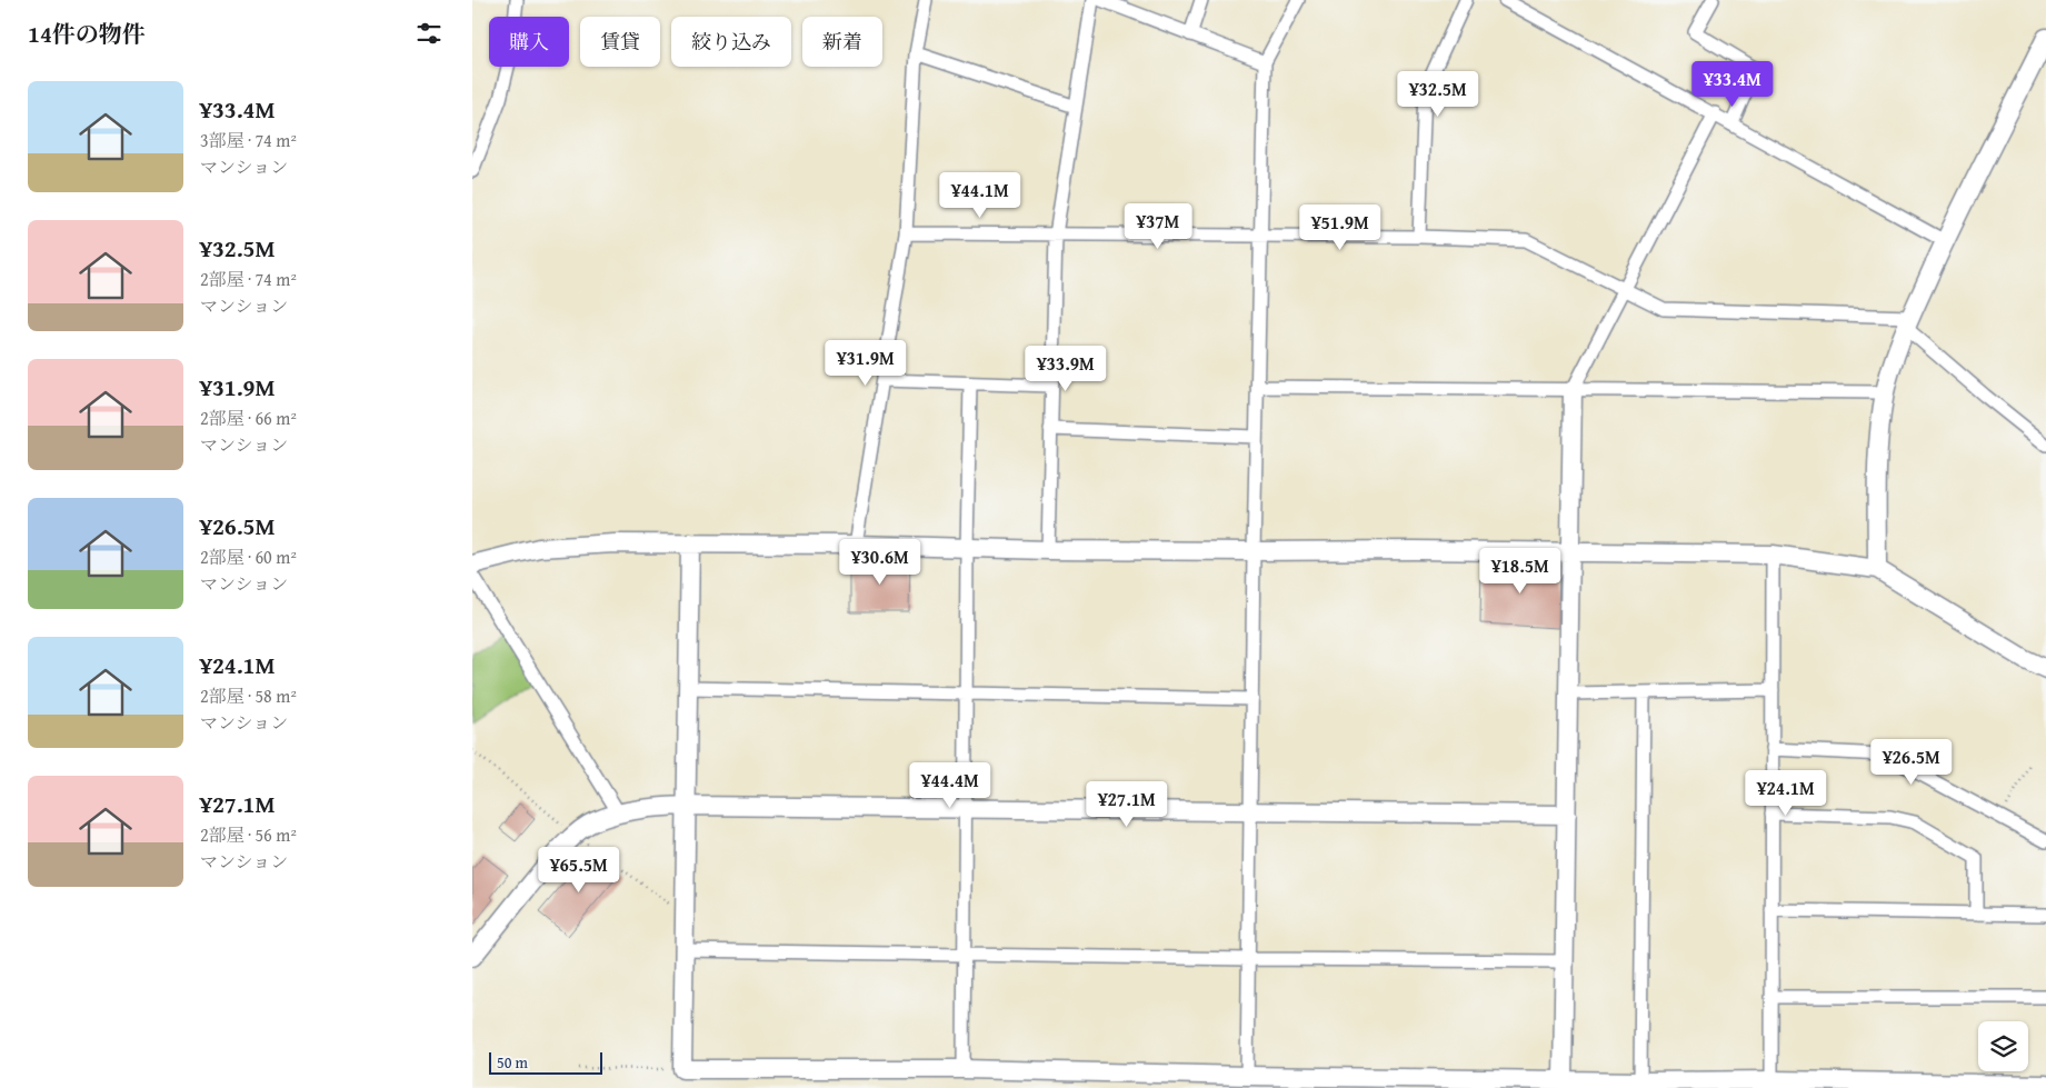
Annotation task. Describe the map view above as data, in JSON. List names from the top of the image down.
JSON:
{
  "scale_bar": "50 m",
  "page": {
    "heading": "14件の物件",
    "chip": [
      "購入",
      "賃貸",
      "絞り込み",
      "新着"
    ],
    "price": [
      "¥33.4M",
      "¥32.5M",
      "¥44.1M",
      "¥37M",
      "¥51.9M",
      "¥31.9M",
      "¥33.9M",
      "¥30.6M",
      "¥18.5M",
      "¥26.5M",
      "¥44.4M",
      "¥24.1M",
      "¥27.1M",
      "¥65.5M"
    ],
    "list": [
      {
        "name": "¥33.4M",
        "note": "3部屋 · 74 m² · マンション"
      },
      {
        "name": "¥32.5M",
        "note": "2部屋 · 74 m² · マンション"
      },
      {
        "name": "¥31.9M",
        "note": "2部屋 · 66 m² · マンション"
      },
      {
        "name": "¥26.5M",
        "note": "2部屋 · 60 m² · マンション"
      },
      {
        "name": "¥24.1M",
        "note": "2部屋 · 58 m² · マンション"
      },
      {
        "name": "¥27.1M",
        "note": "2部屋 · 56 m² · マンション"
      }
    ],
    "scale": "50 m"
  }
}
